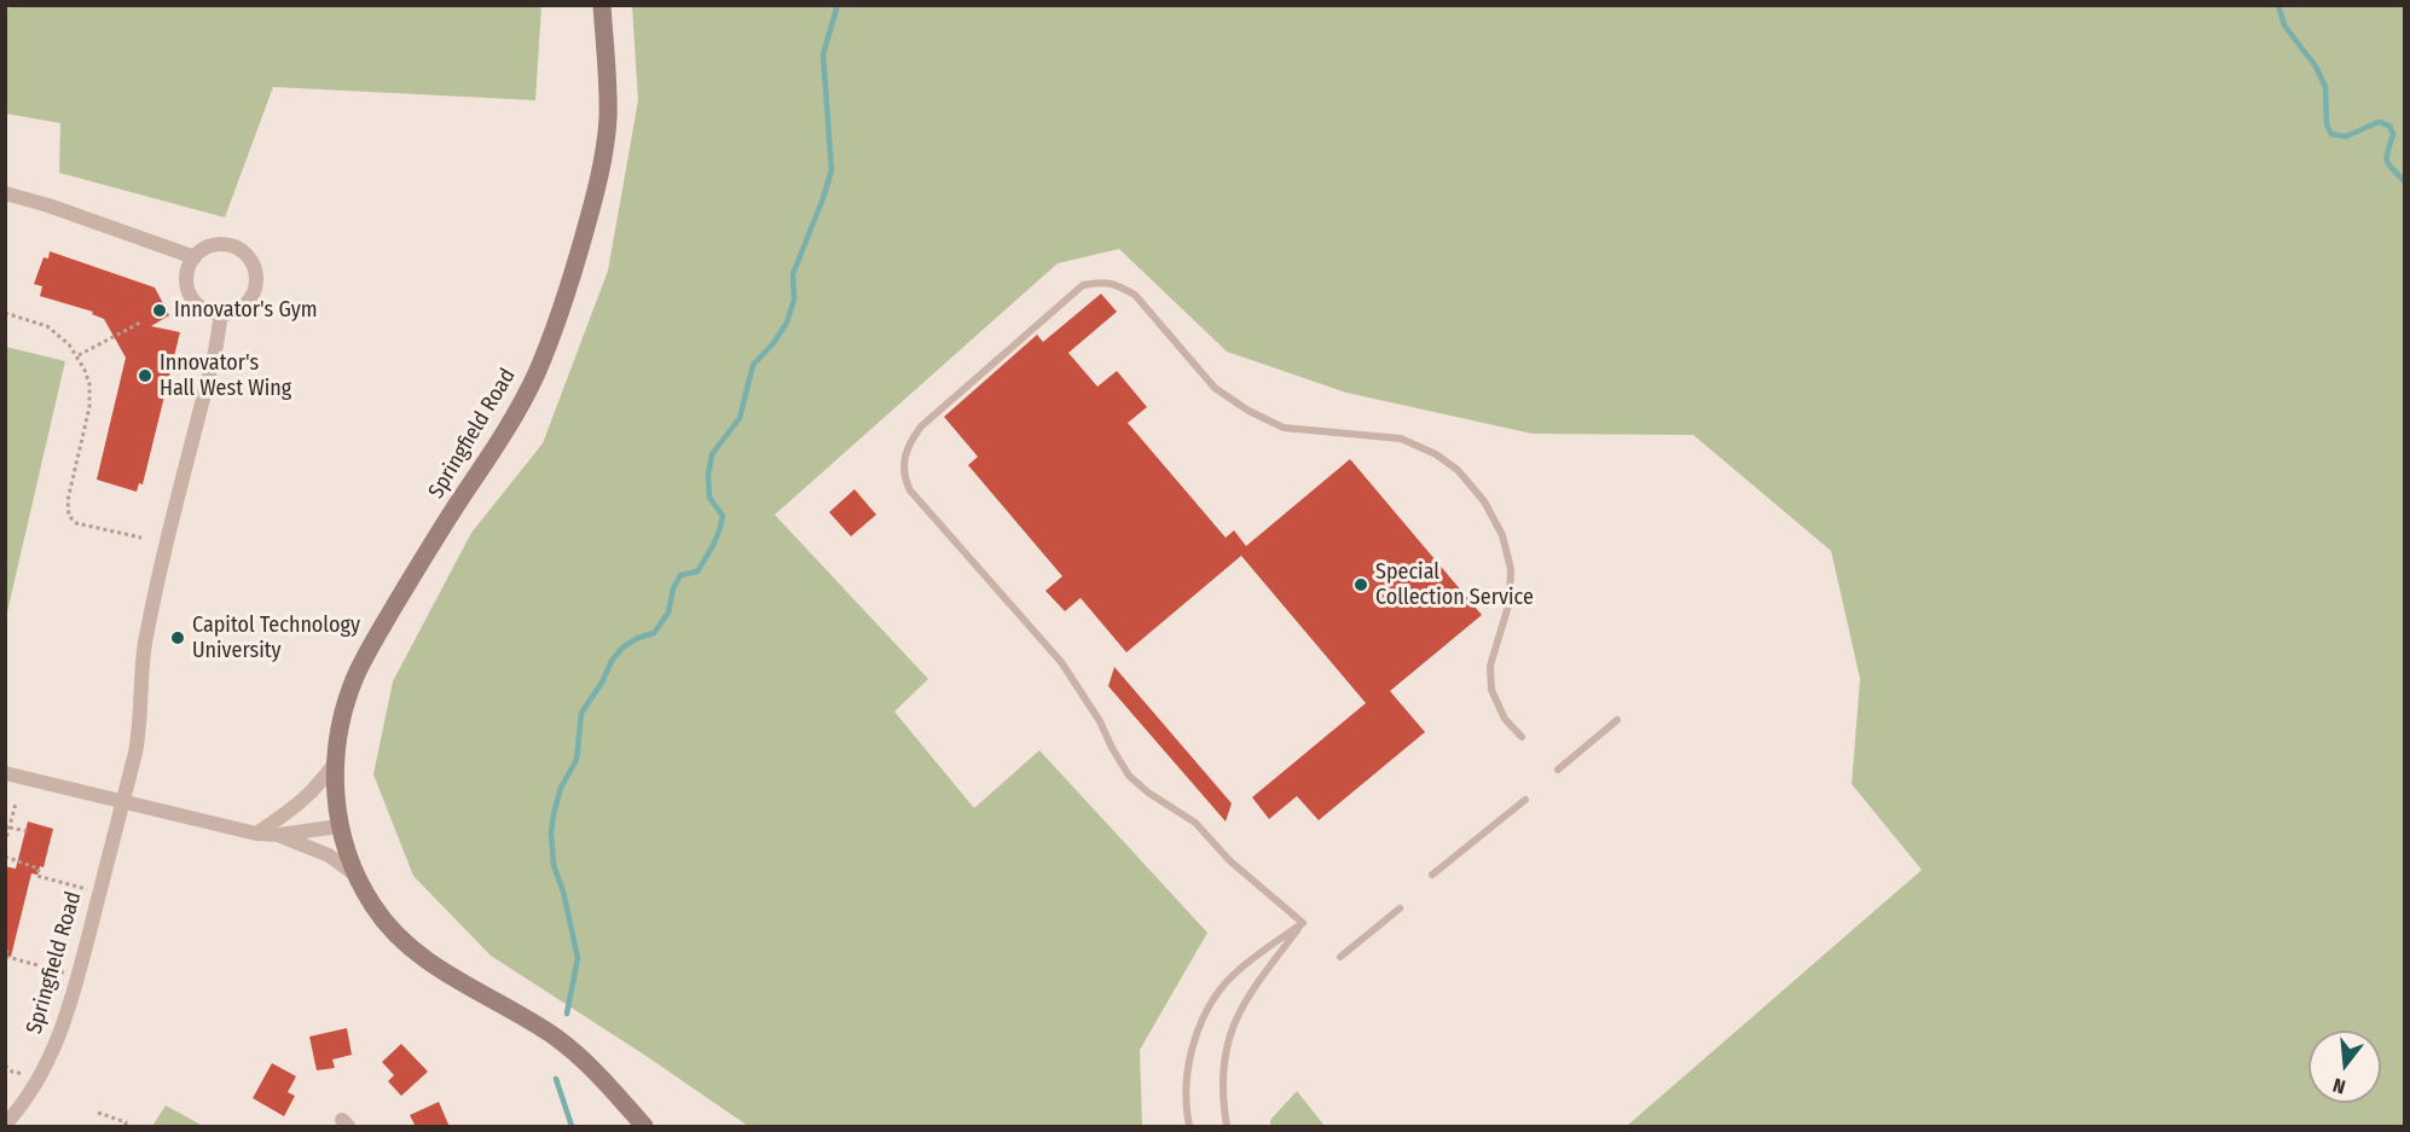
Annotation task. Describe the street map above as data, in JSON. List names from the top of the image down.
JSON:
{
  "streets": {
    "street": ["Springfield Road"]
  },
  "places": [
    "Innovator's Gym",
    "Innovator's Hall West Wing",
    "Special Collection Service",
    "Capitol Technology University"
  ],
  "north": "bottom"
}
